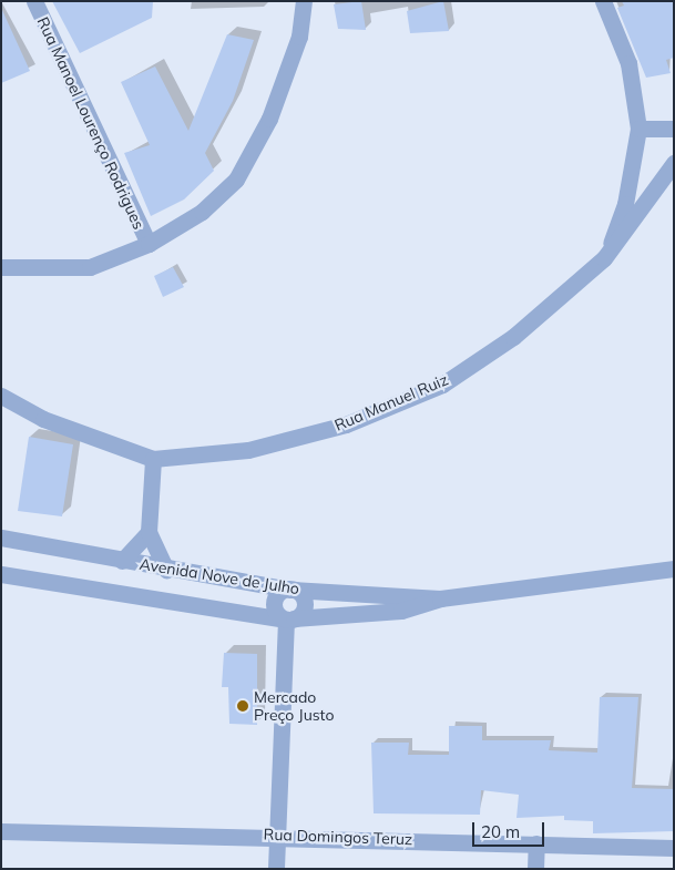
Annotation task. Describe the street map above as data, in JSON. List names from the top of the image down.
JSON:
{
  "streets": {
    "street": [
      "Rua Manoel Lourenço Rodrigues",
      "Rua Manuel Ruiz",
      "Avenida Nove de Julho",
      "Rua Domingos Teruz"
    ]
  },
  "places": ["Mercado Preço Justo"],
  "scale_bar": "20 m"
}
